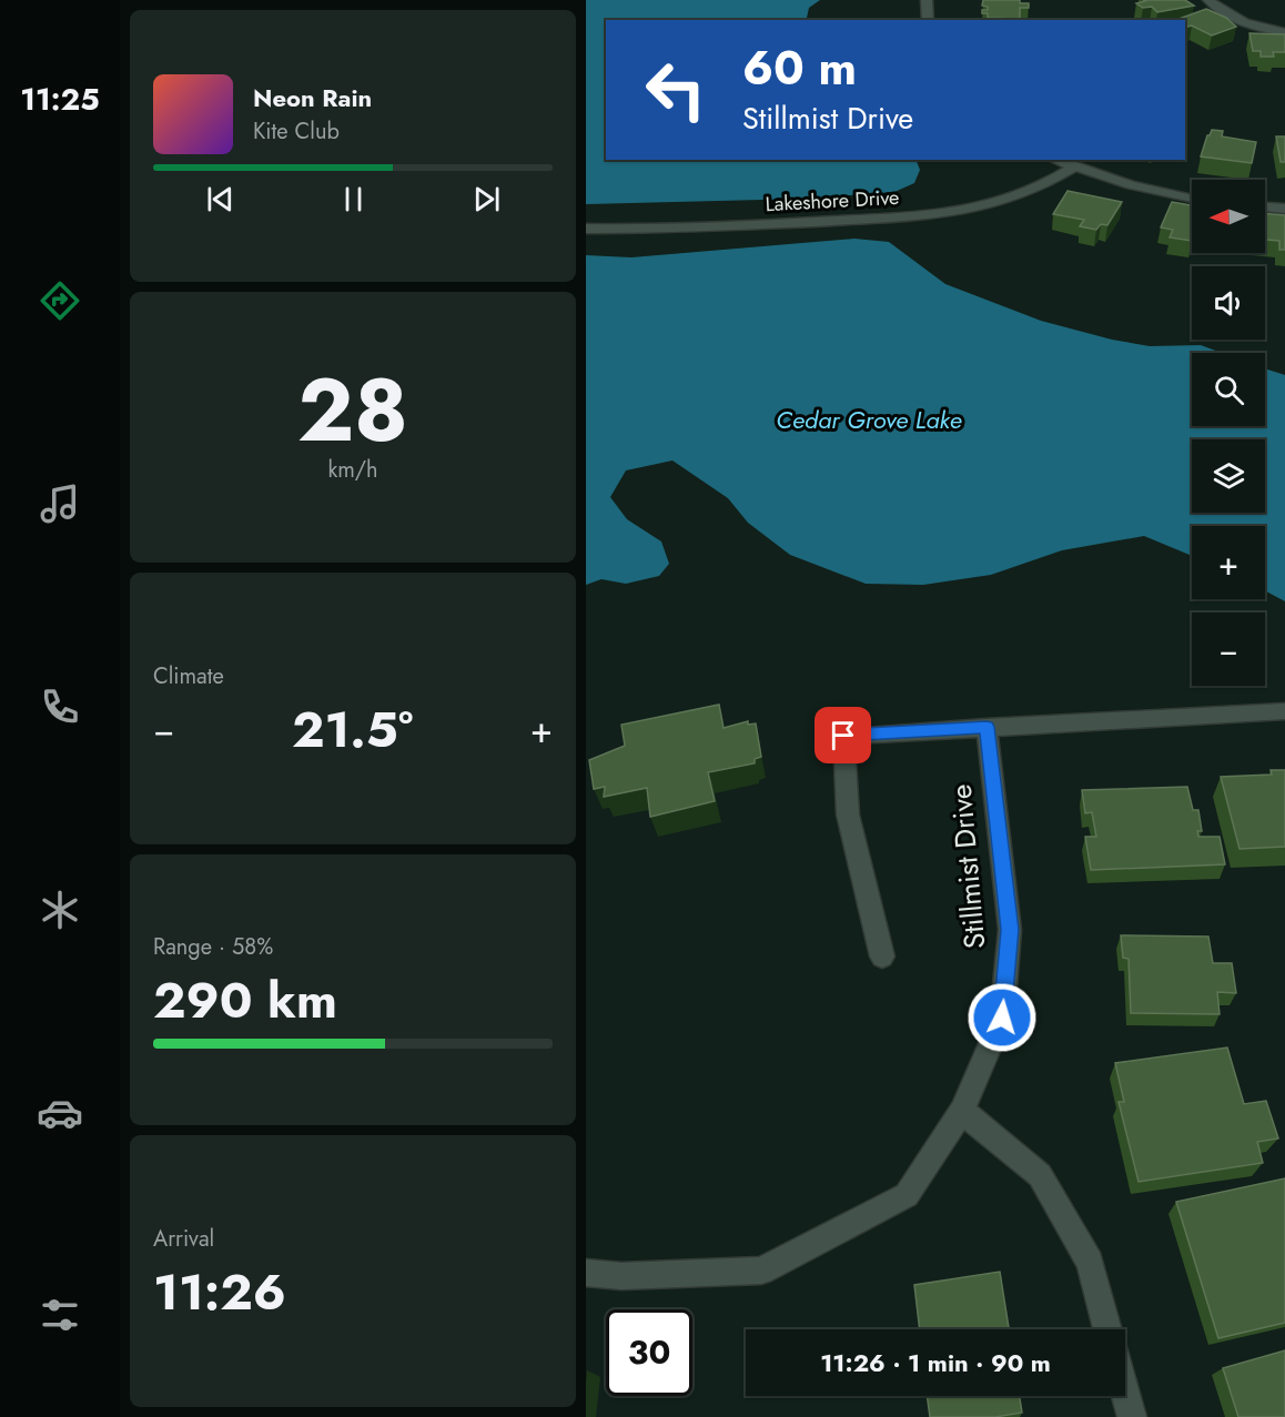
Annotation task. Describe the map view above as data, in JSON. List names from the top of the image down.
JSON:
{
  "streets": {
    "street": ["Lakeshore Drive", "Stillmist Drive"]
  },
  "water": ["Cedar Grove Lake"],
  "north": "left",
  "page": {
    "tabs": "11:25",
    "turn": ["60 m", "Stillmist Drive"],
    "song": ["Neon Rain", "Kite Club"],
    "map_buttons": ["+", "−"],
    "tile": [
      ["28", "km/h"],
      "Climate",
      ["Range · 58%", "290 km"],
      ["Arrival", "11:26"]
    ],
    "heat": ["−", "21.5°", "+"],
    "limit": "30",
    "trip": "11:26 · 1 min · 90 m"
  }
}
